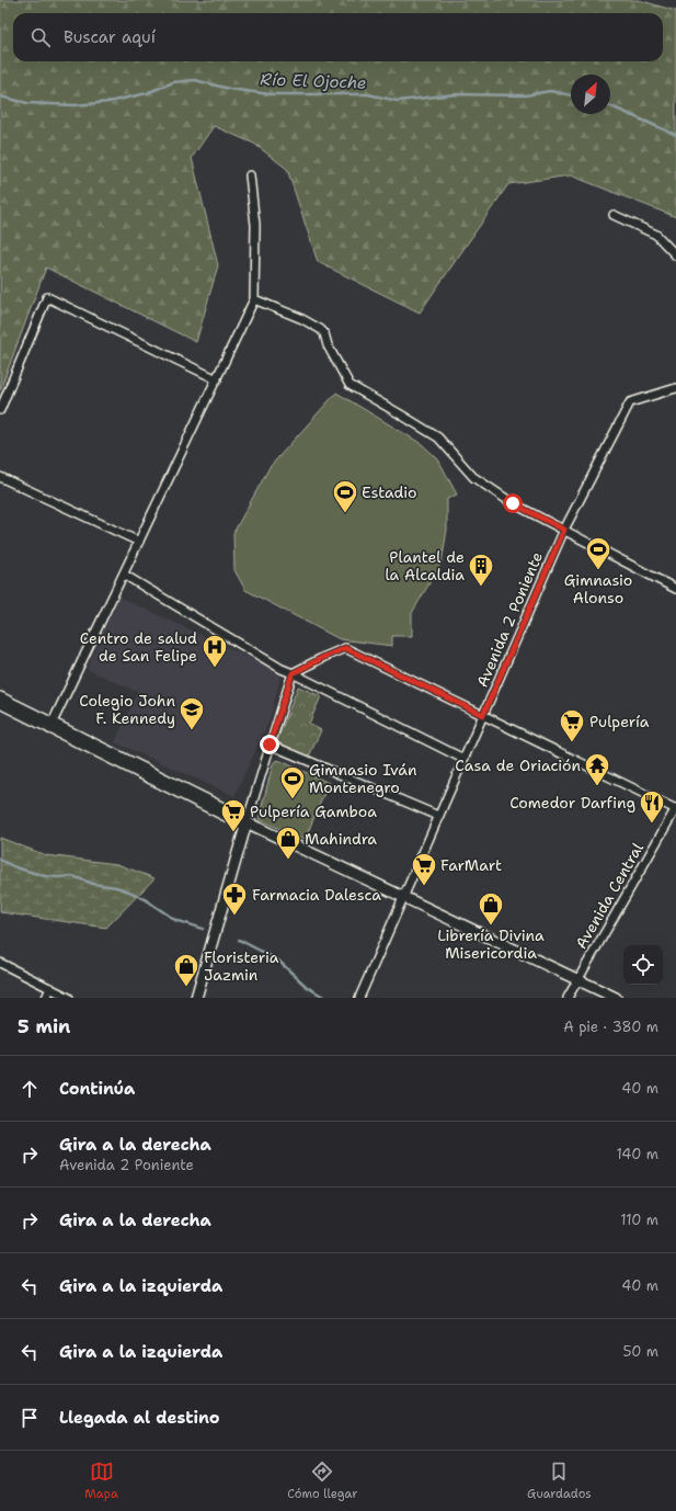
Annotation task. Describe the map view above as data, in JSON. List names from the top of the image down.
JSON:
{
  "streets": {
    "street": ["Avenida 2 Poniente", "Avenida Central"]
  },
  "water": ["Río El Ojoche"],
  "places": {
    "sports": ["Estadio", "Gimnasio Alonso", "Gimnasio Iván Montenegro"],
    "building": ["Plantel de la Alcaldia"],
    "hospital": ["Centro de salud de San Felipe"],
    "school or university": ["Colegio John F. Kennedy"],
    "supermarket": ["Pulpería", "Pulpería Gamboa", "FarMart"],
    "temple": ["Casa de Oriación"],
    "restaurant": ["Comedor Darfing"],
    "shop": ["Mahindra", "Librería Divina Misericordia", "Floristeria Jazmin"],
    "pharmacy": ["Farmacia Dalesca"]
  },
  "north": "top right",
  "page": {
    "search": "Buscar aquí",
    "heading": ["5 min", "A pie · 380 m"],
    "list": [
      ["Continúa", "40 m"],
      ["Gira a la derecha", "Avenida 2 Poniente", "140 m"],
      ["Gira a la derecha", "110 m"],
      ["Gira a la izquierda", "40 m"],
      ["Gira a la izquierda", "50 m"],
      "Llegada al destino"
    ],
    "nav": ["Mapa", "Cómo llegar", "Guardados"]
  }
}
